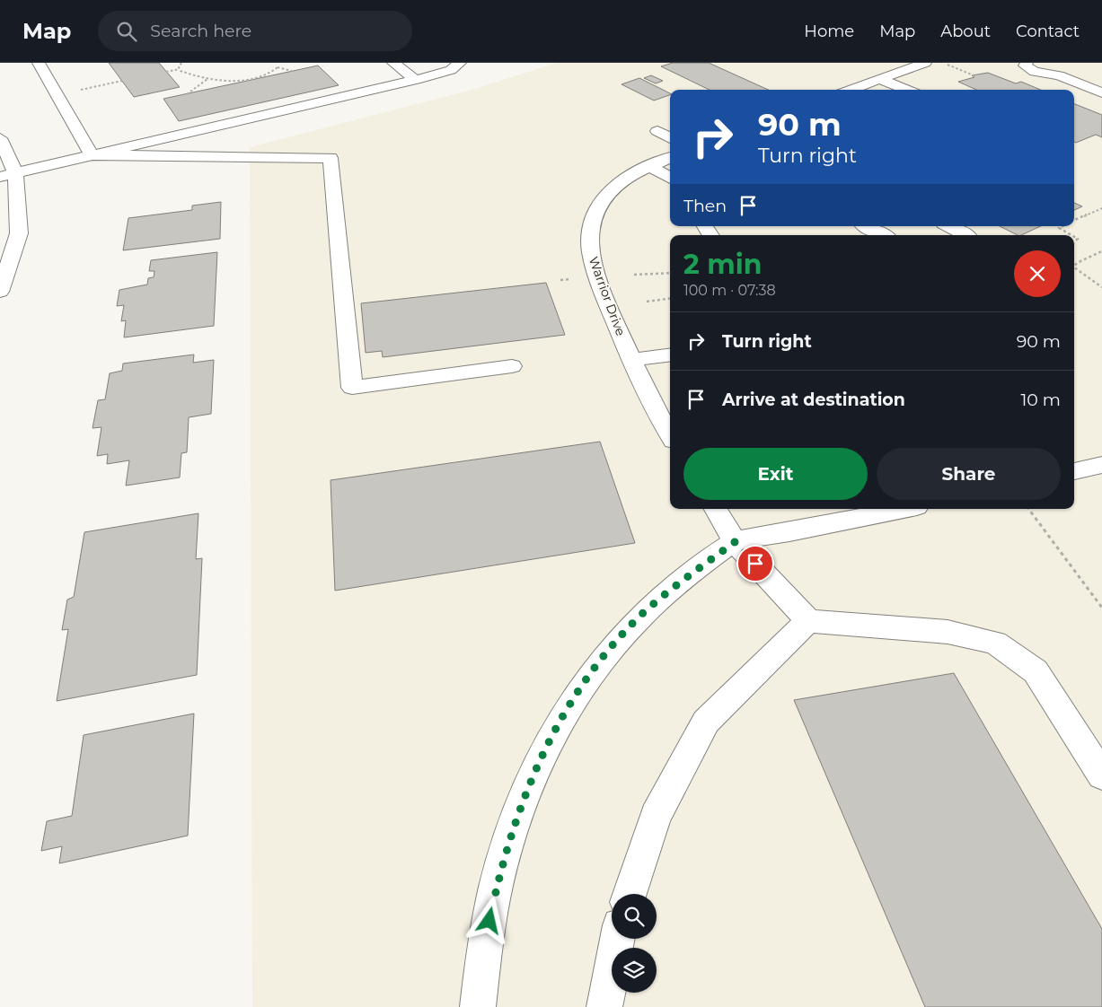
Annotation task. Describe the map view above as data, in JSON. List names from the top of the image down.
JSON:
{
  "streets": {
    "street": ["Warrior Drive"]
  },
  "page": {
    "header": "Map",
    "search": "Search here",
    "nav": [
      "Home",
      "Map",
      "About",
      "Contact"
    ],
    "turn": ["90 m", "Turn right"],
    "then": "Then",
    "heading": ["2 min", "100 m · 07:38"],
    "list": [
      {
        "name": "Turn right",
        "value": "90 m"
      },
      {
        "name": "Arrive at destination",
        "value": "10 m"
      }
    ],
    "buttons": ["Exit", "Share"]
  }
}
